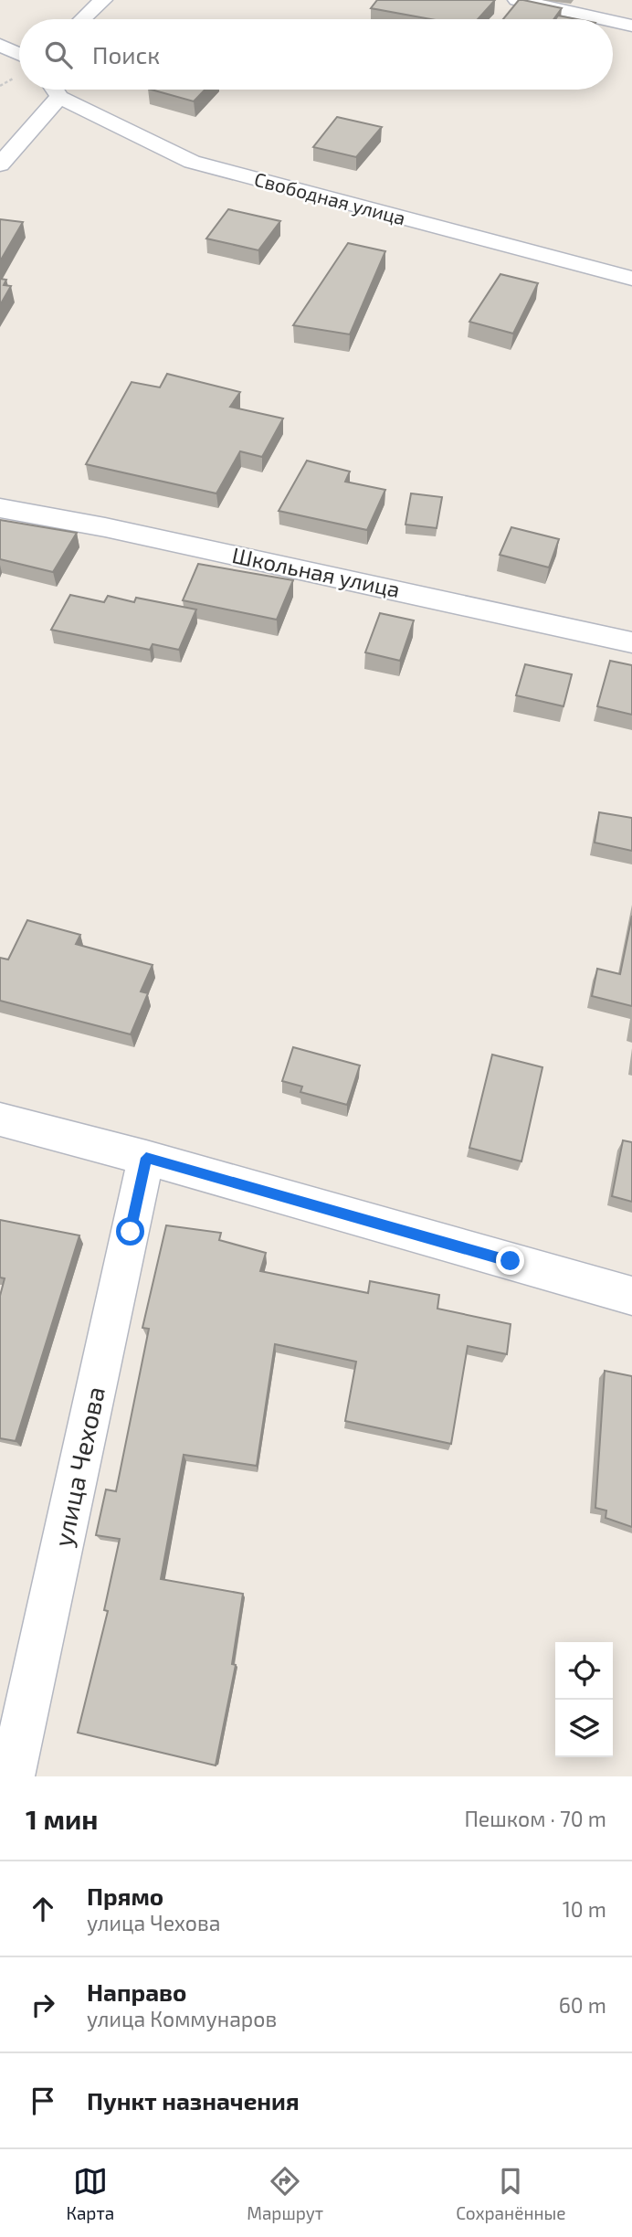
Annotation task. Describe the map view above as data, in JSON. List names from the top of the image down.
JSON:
{
  "streets": {
    "street": ["Свободная улица", "Школьная улица", "улица Чехова"]
  },
  "page": {
    "search": "Поиск",
    "heading": ["1 мин", "Пешком · 70 m"],
    "list": [
      ["Прямо", "улица Чехова", "10 m"],
      ["Направо", "улица Коммунаров", "60 m"],
      "Пункт назначения"
    ],
    "nav": ["Карта", "Маршрут", "Сохранённые"]
  }
}
